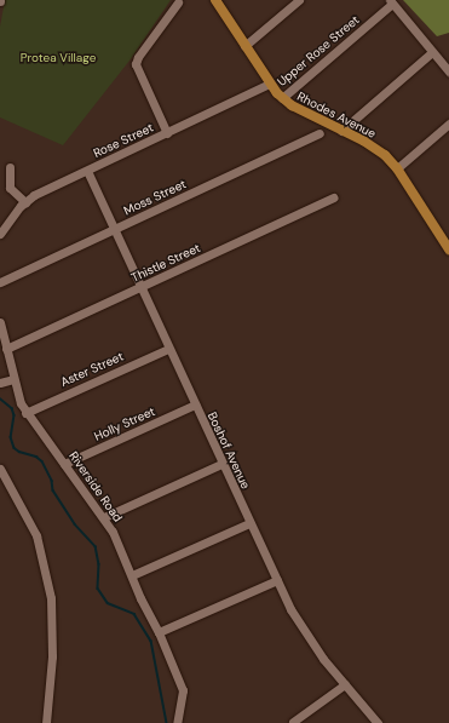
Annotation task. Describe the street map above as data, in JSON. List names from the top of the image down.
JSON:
{
  "streets": {
    "main road": ["Rhodes Avenue"],
    "street": [
      "Upper Rose Street",
      "Rose Street",
      "Moss Street",
      "Thistle Street",
      "Aster Street",
      "Holly Street",
      "Boshof Avenue",
      "Riverside Road"
    ]
  },
  "crossings": [
    ["Upper Rose Street", "Rhodes Avenue"],
    ["Rhodes Avenue", "Rose Street"],
    ["Rose Street", "Boshof Avenue"],
    ["Moss Street", "Boshof Avenue"],
    ["Thistle Street", "Boshof Avenue"],
    ["Thistle Street", "Riverside Road"],
    ["Aster Street", "Boshof Avenue"],
    ["Aster Street", "Riverside Road"],
    ["Holly Street", "Boshof Avenue"],
    ["Holly Street", "Riverside Road"]
  ],
  "parks": ["Protea Village"]
}
